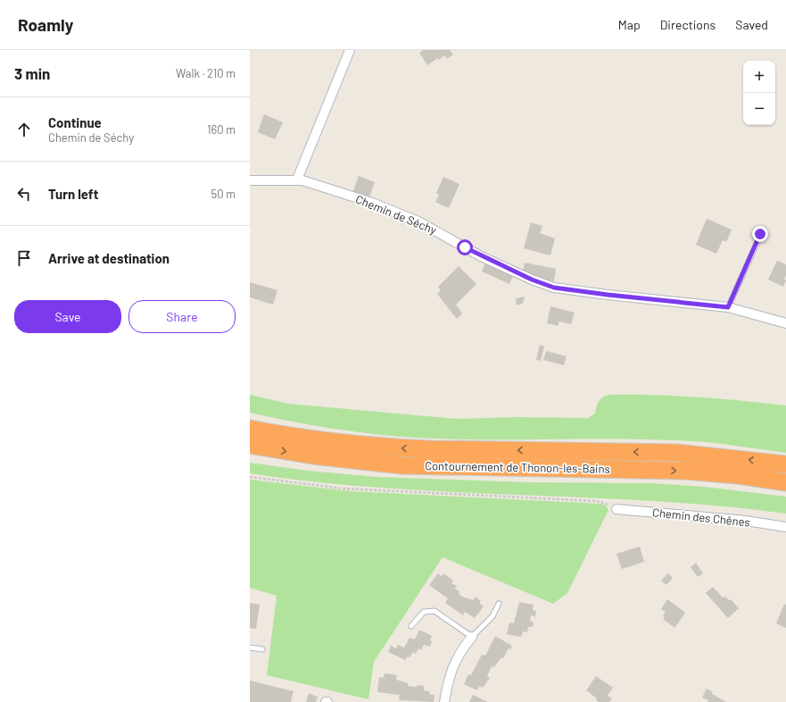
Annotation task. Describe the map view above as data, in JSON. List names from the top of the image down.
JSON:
{
  "streets": {
    "highway": ["Contournement de Thonon-les-Bains"],
    "street": ["Chemin de Séchy", "Chemin des Chênes"]
  },
  "page": {
    "header": "Roamly",
    "nav": ["Map", "Directions", "Saved"],
    "heading": ["3 min", "Walk · 210 m"],
    "map_buttons": ["+", "−"],
    "list": [
      ["Continue", "Chemin de Séchy", "160 m"],
      ["Turn left", "50 m"],
      "Arrive at destination"
    ],
    "buttons": ["Save", "Share"]
  }
}
